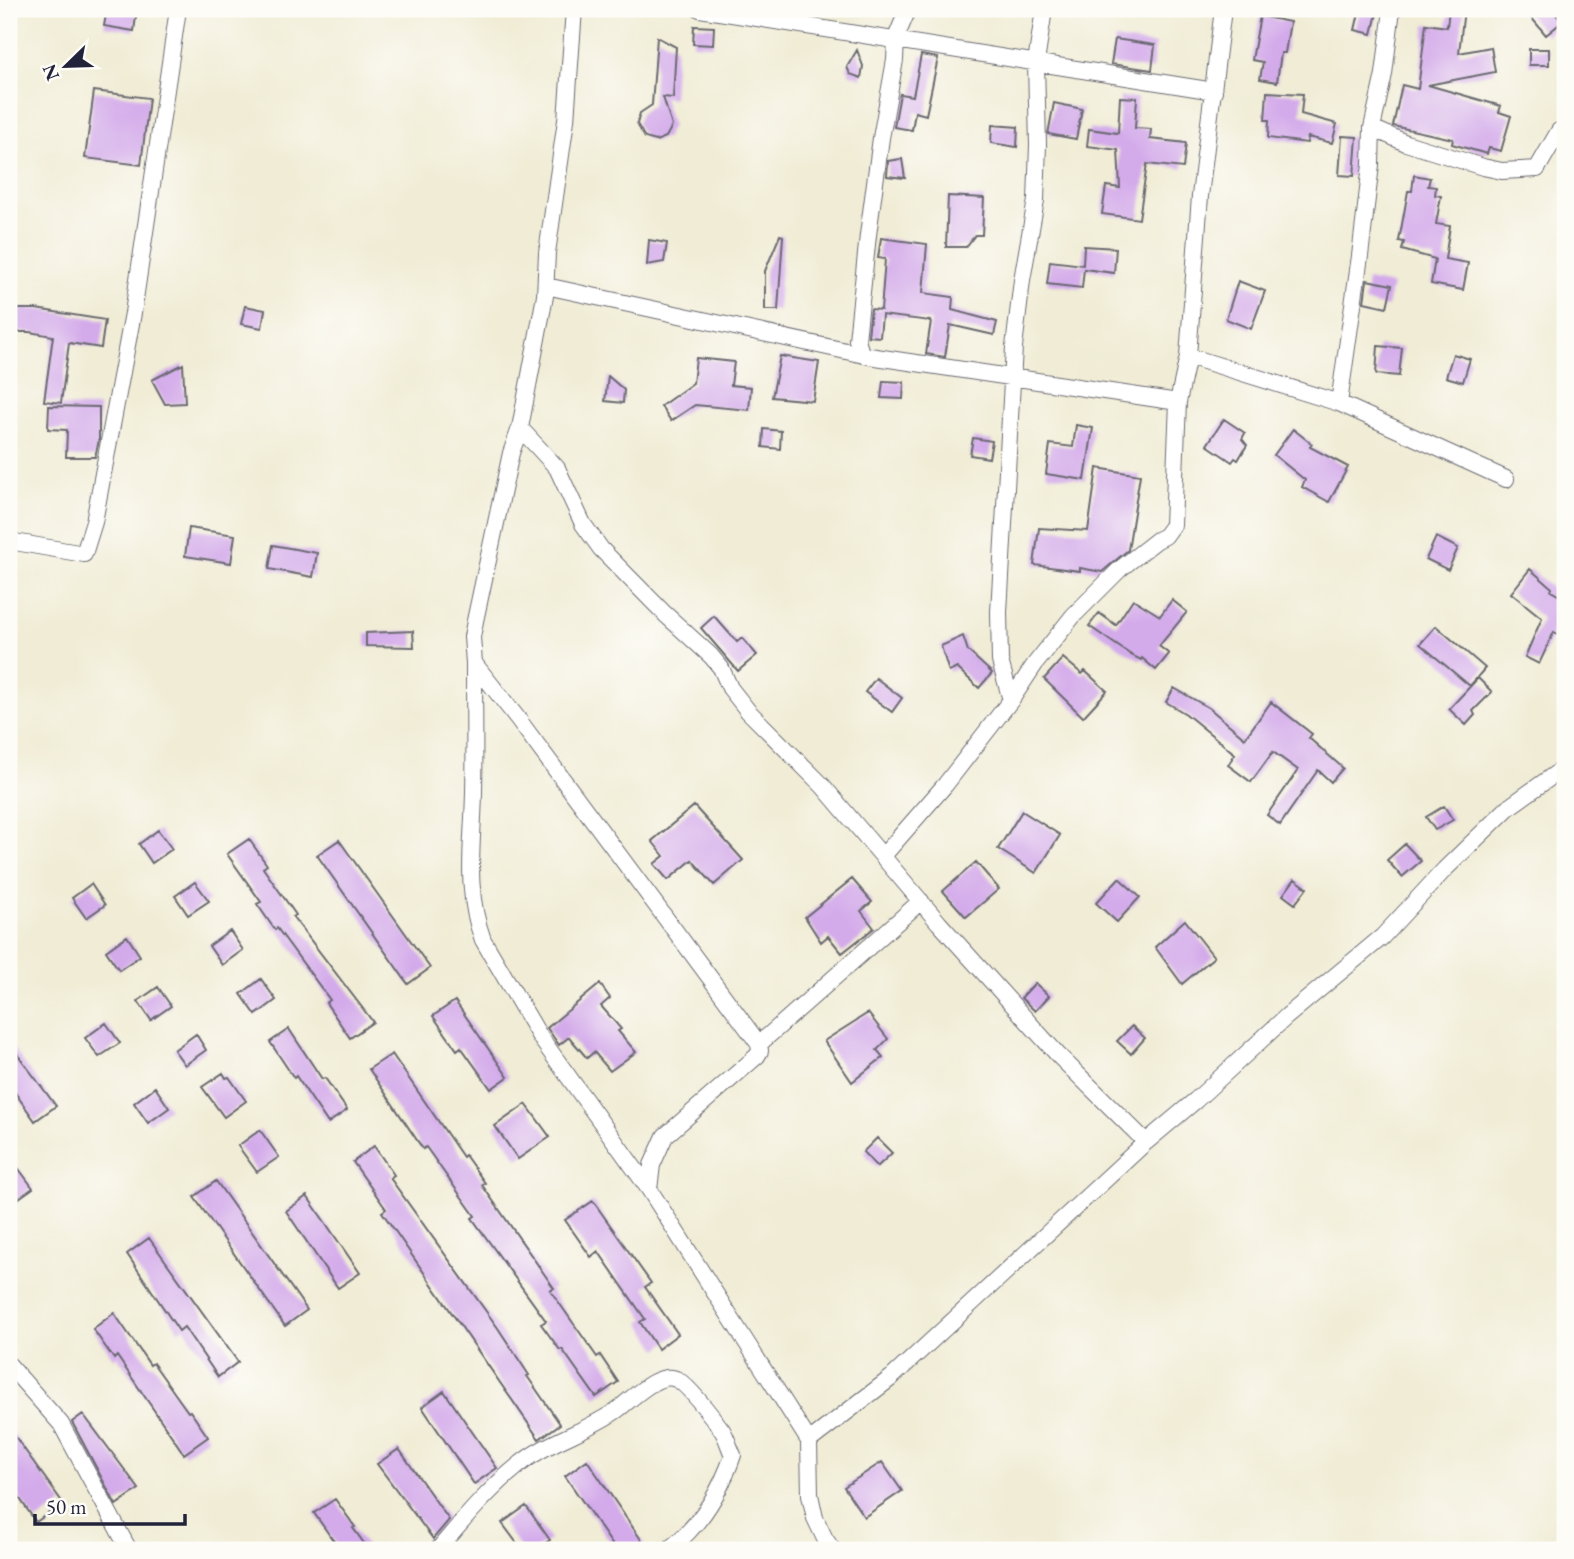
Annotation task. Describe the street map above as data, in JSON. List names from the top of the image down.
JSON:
{
  "scale_bar": "50 m",
  "north": "bottom left"
}
